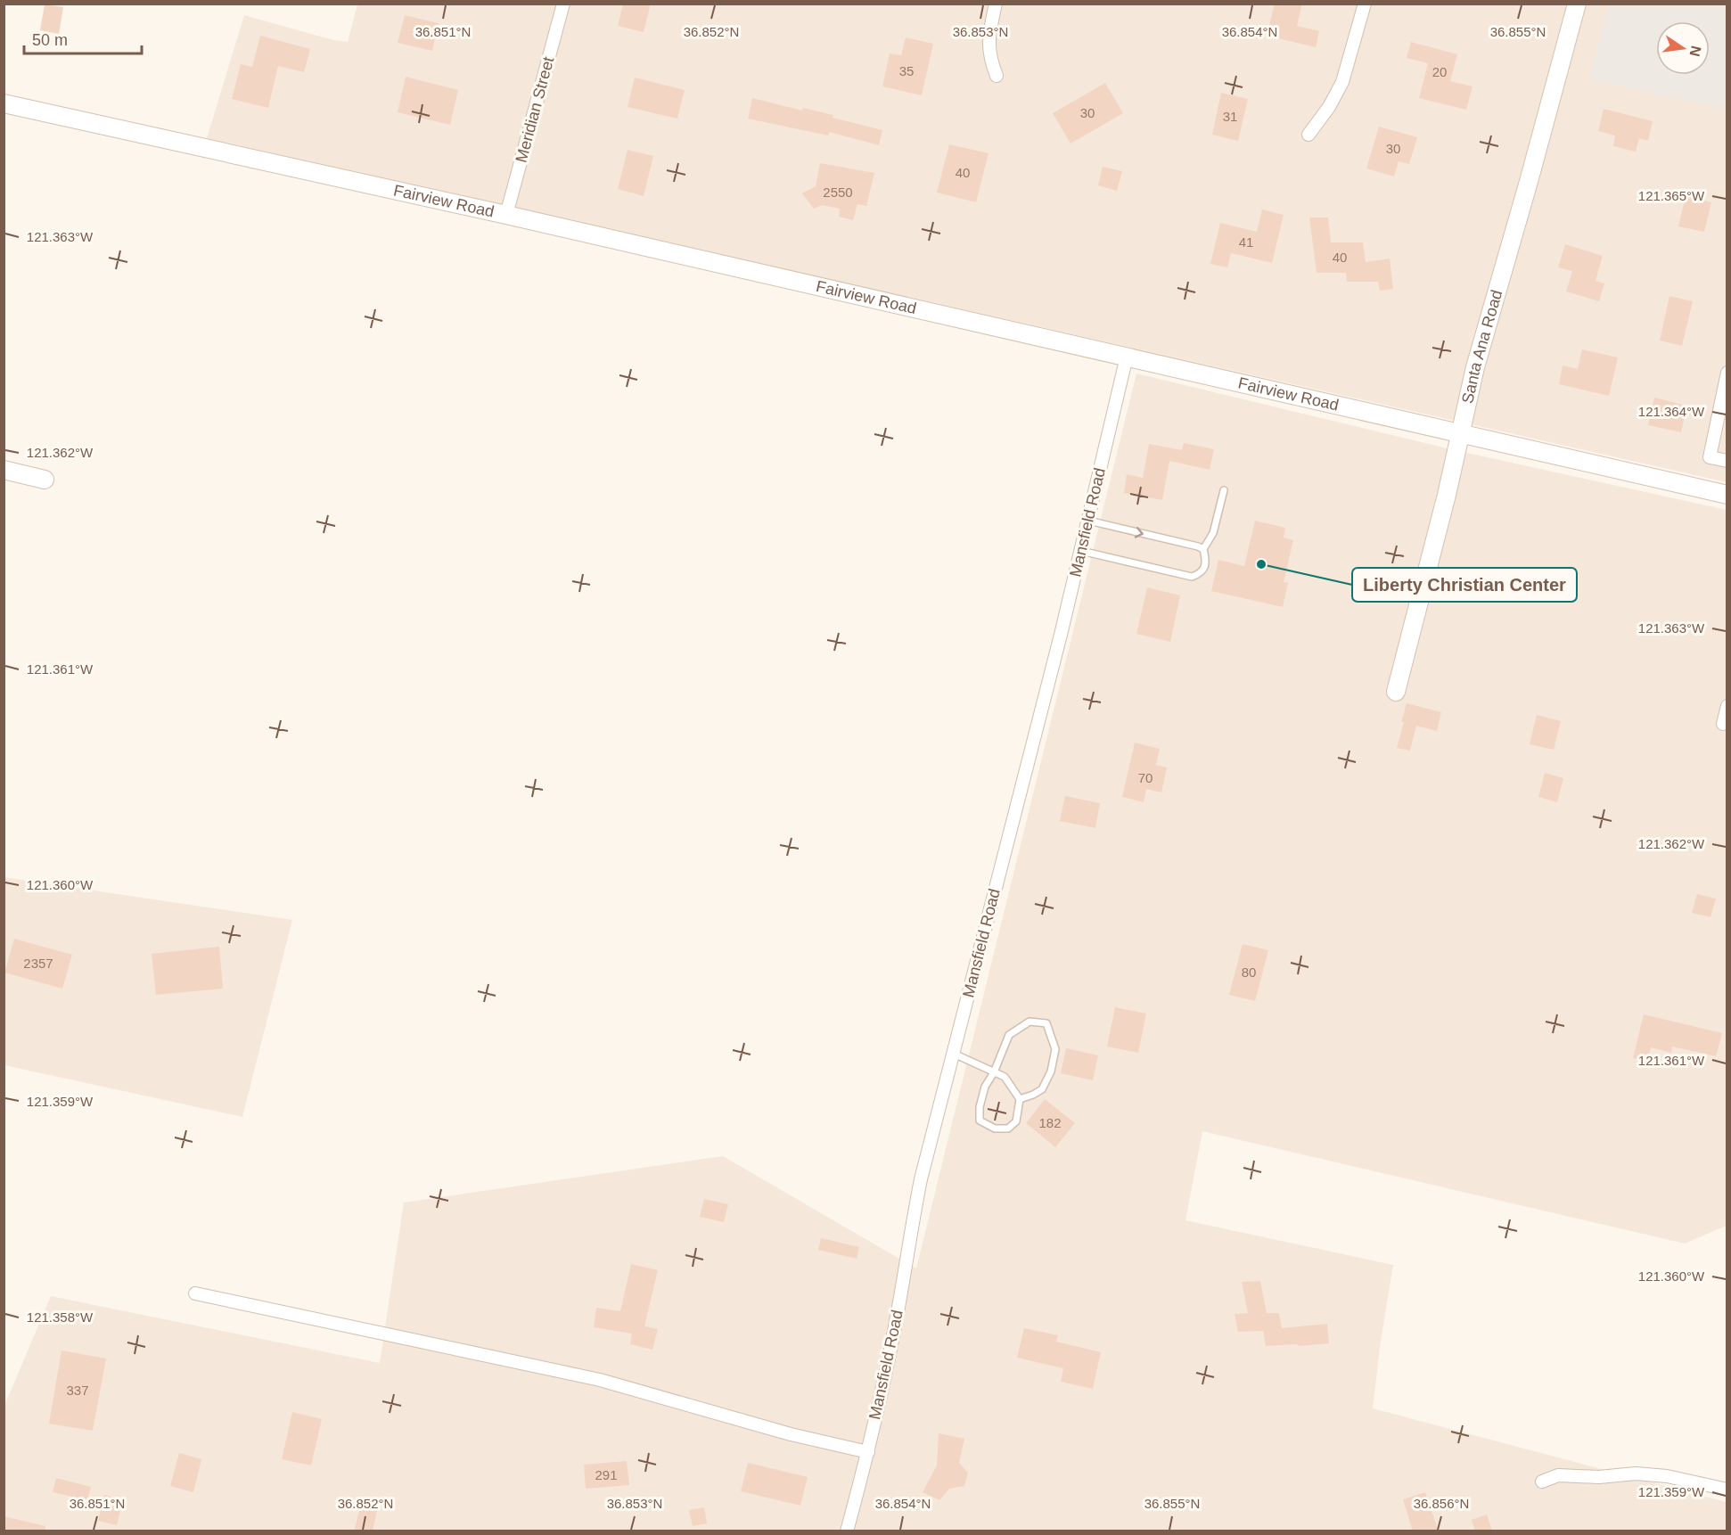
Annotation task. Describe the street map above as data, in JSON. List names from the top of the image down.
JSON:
{
  "streets": {
    "main road": ["Fairview Road", "Santa Ana Road"],
    "street": ["Meridian Street", "Mansfield Road"]
  },
  "crossings": [
    ["Meridian Street", "Fairview Road"],
    ["Fairview Road", "Santa Ana Road"],
    ["Fairview Road", "Mansfield Road"]
  ],
  "places": ["Liberty Christian Center"],
  "house_numbers": [
    "35",
    "20",
    "30",
    "31",
    "30",
    "40",
    "2550",
    "41",
    "40",
    "70",
    "2357",
    "80",
    "182",
    "337",
    "291"
  ],
  "scale_bar": "50 m",
  "north": "right",
  "coordinates": [
    "36.851°N",
    "36.852°N",
    "36.853°N",
    "36.854°N",
    "36.855°N",
    "121.365°W",
    "121.363°W",
    "121.364°W",
    "121.362°W",
    "121.361°W",
    "121.360°W",
    "121.359°W",
    "121.358°W",
    "36.856°N"
  ]
}
